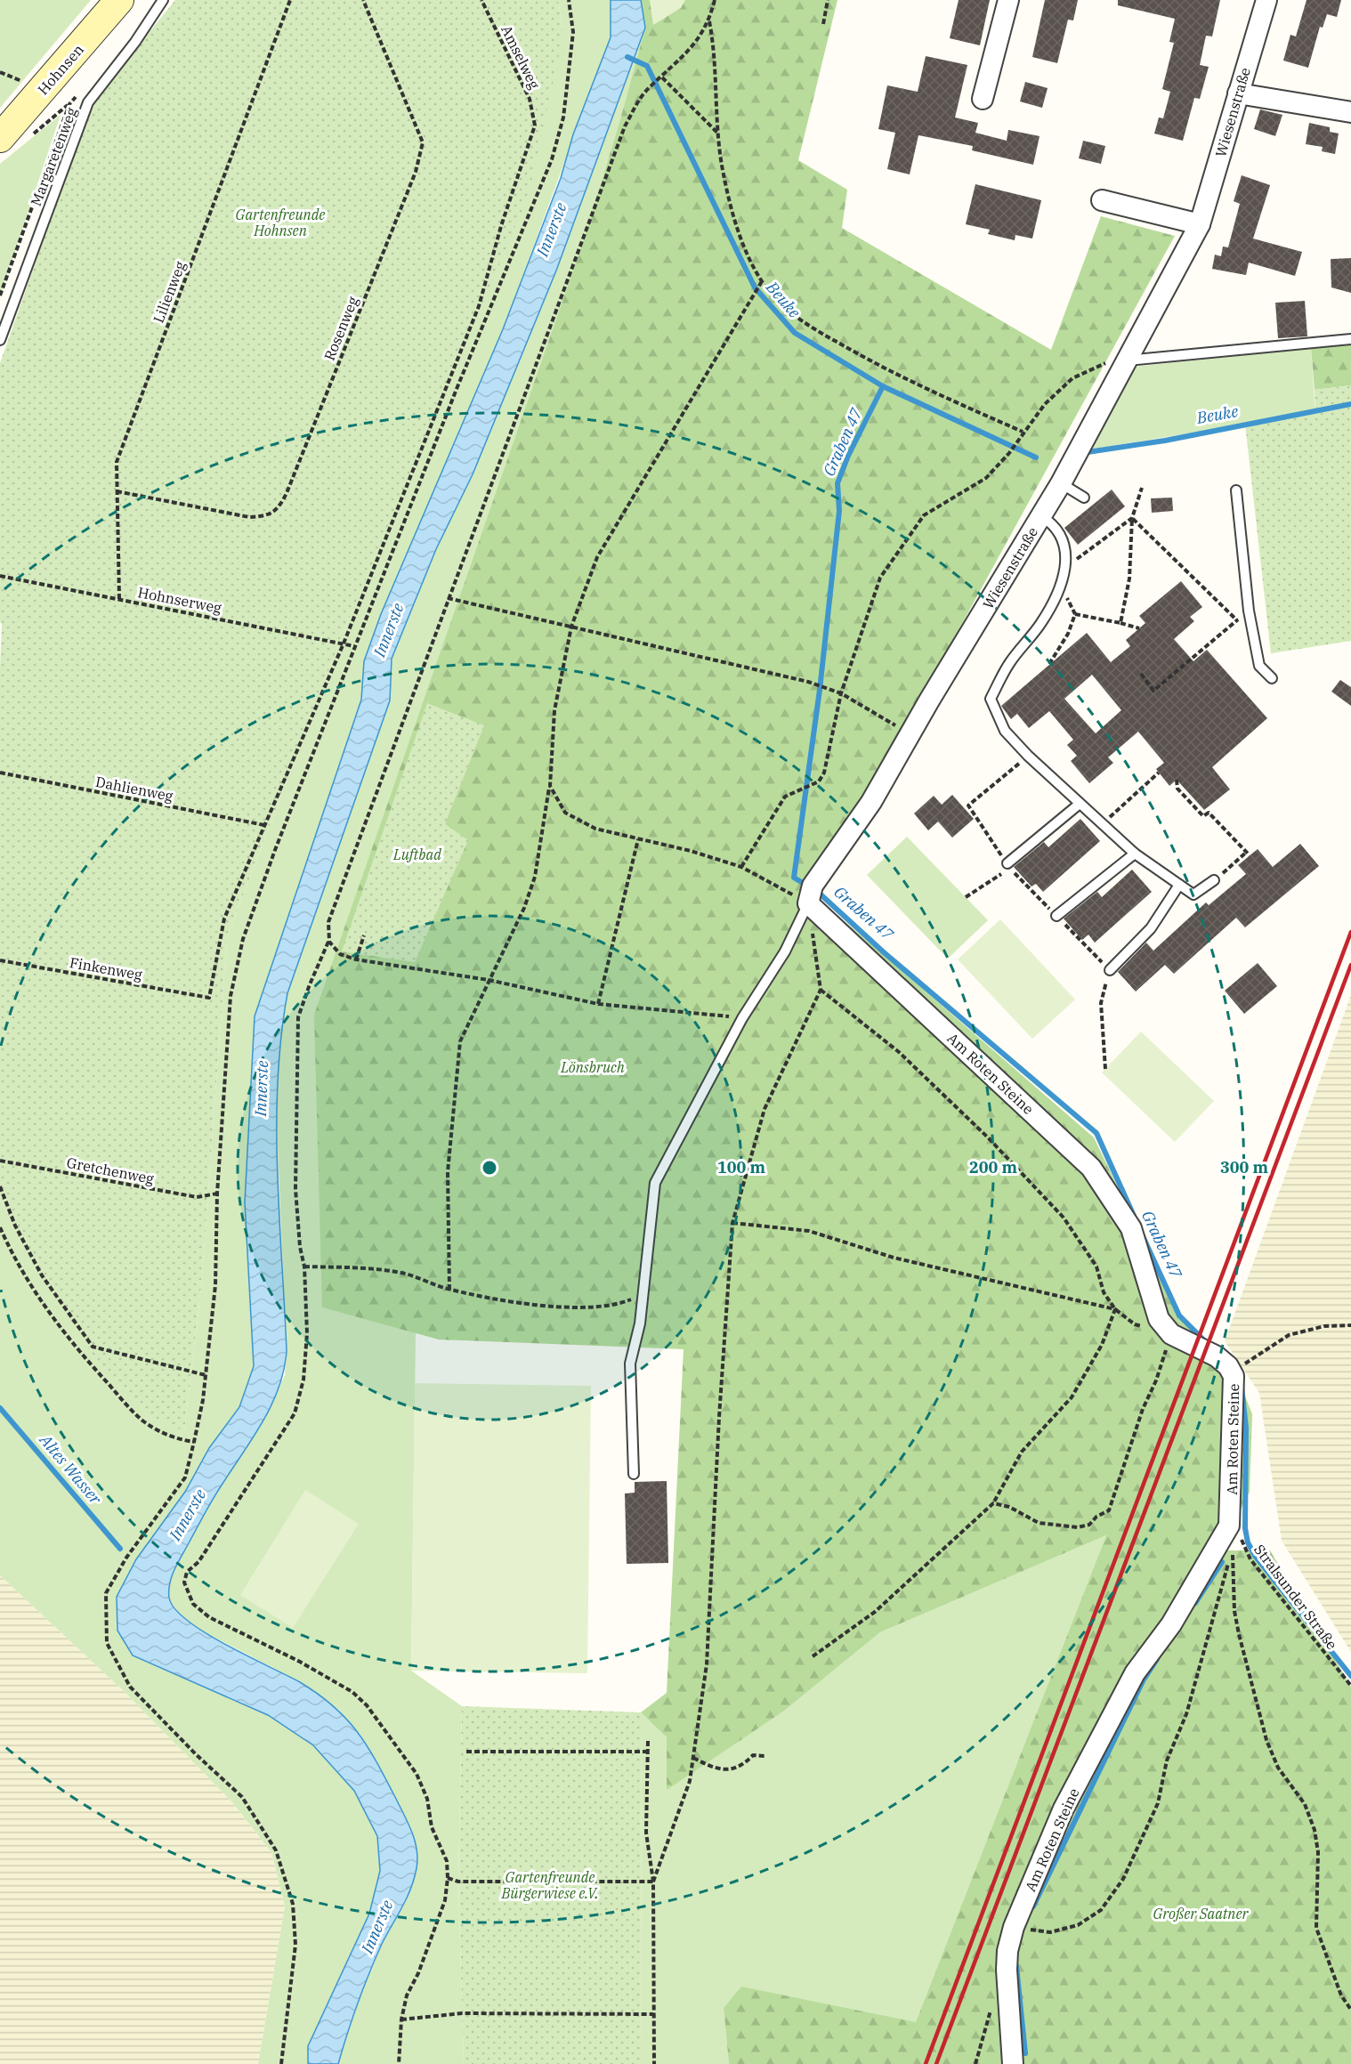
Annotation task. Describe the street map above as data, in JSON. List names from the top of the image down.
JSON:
{
  "streets": {
    "main road": ["Hohnsen"],
    "street": ["Wiesenstraße", "Am Roten Steine"],
    "lane": ["Margaretenweg"],
    "path": [
      "Amselweg",
      "Lilienweg",
      "Rosenweg",
      "Hohnserweg",
      "Dahlienweg",
      "Finkenweg",
      "Gretchenweg",
      "Stralsunder Straße"
    ]
  },
  "crossings": [
    ["Amselweg", "Hohnserweg"],
    ["Wiesenstraße", "Am Roten Steine"],
    ["Lilienweg", "Rosenweg"],
    ["Lilienweg", "Hohnserweg"],
    ["Dahlienweg", "Finkenweg"],
    ["Am Roten Steine", "Stralsunder Straße"]
  ],
  "water": [
    "Innerste",
    "Beuke",
    "Graben 47",
    "Altes Wasser"
  ],
  "parks": [
    "Gartenfreunde Hohnsen",
    "Luftbad",
    "Lönsbruch",
    "Gartenfreunde Bürgerwiese e.V.",
    "Großer Saatner"
  ],
  "rings": ["100 m", "200 m", "300 m"]
}
